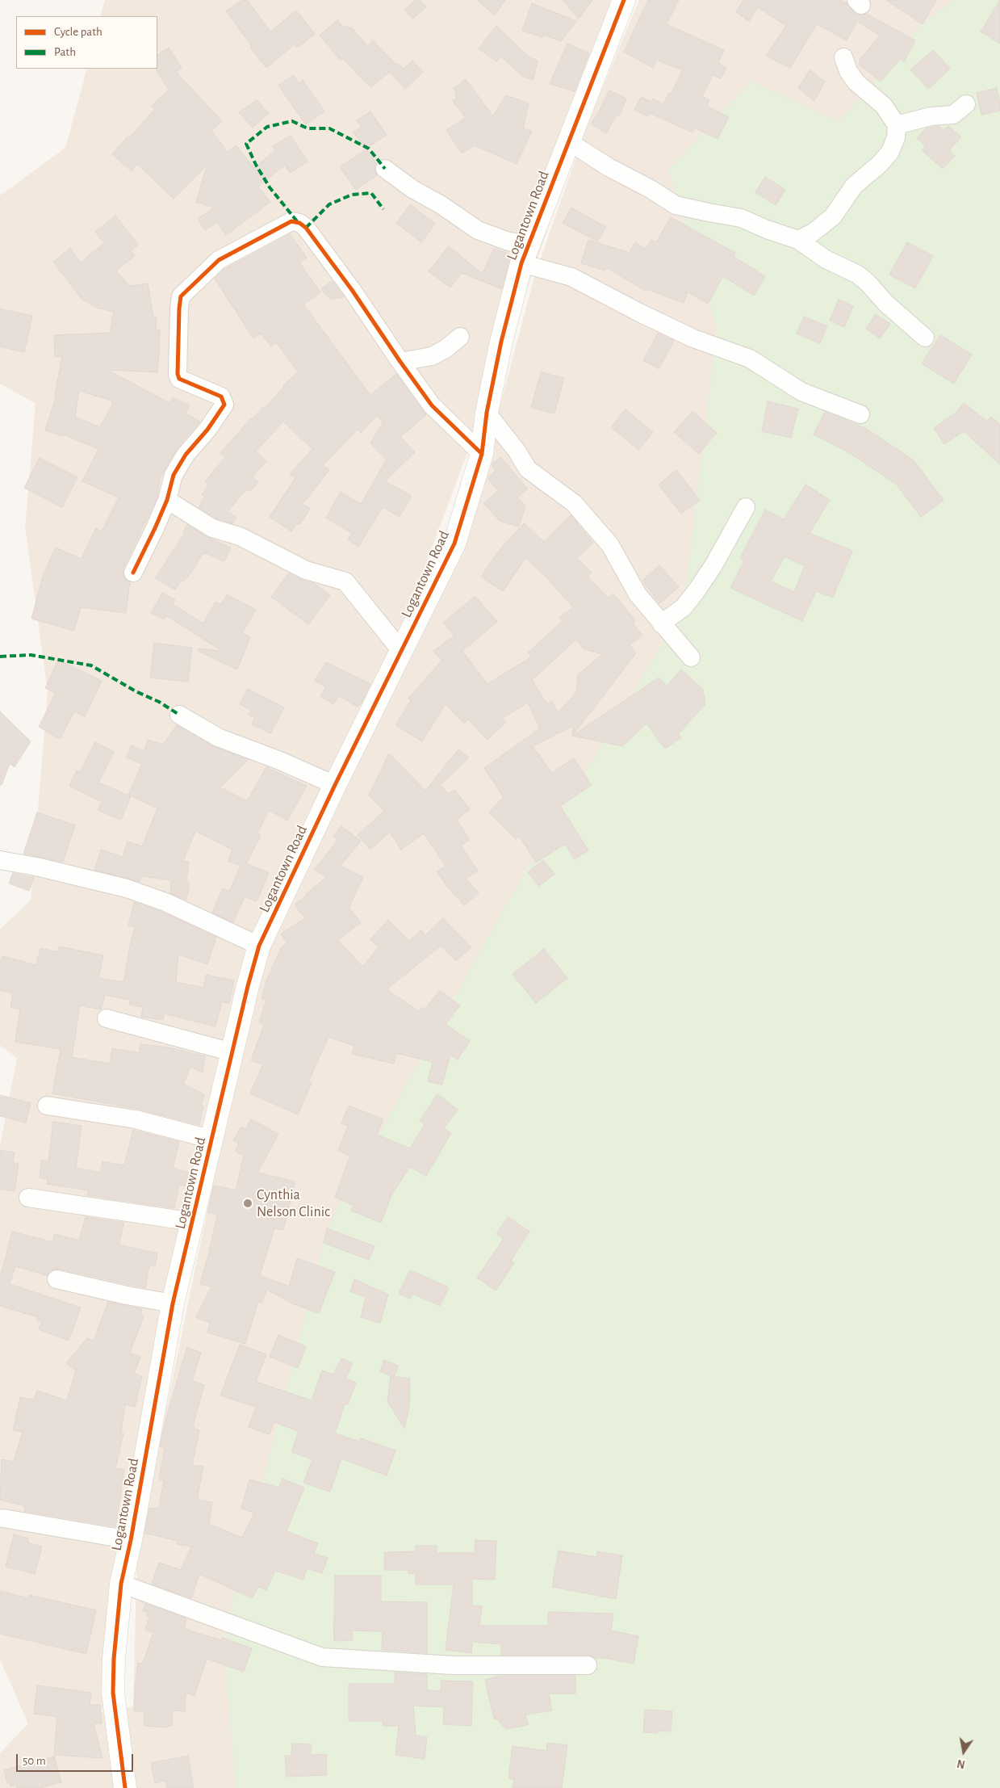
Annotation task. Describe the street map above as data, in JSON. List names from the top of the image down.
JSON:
{
  "streets": {
    "street": ["Logantown Road"]
  },
  "places": ["Cynthia Nelson Clinic"],
  "legend": ["Cycle path", "Path"],
  "scale_bar": "50 m",
  "north": "bottom"
}
